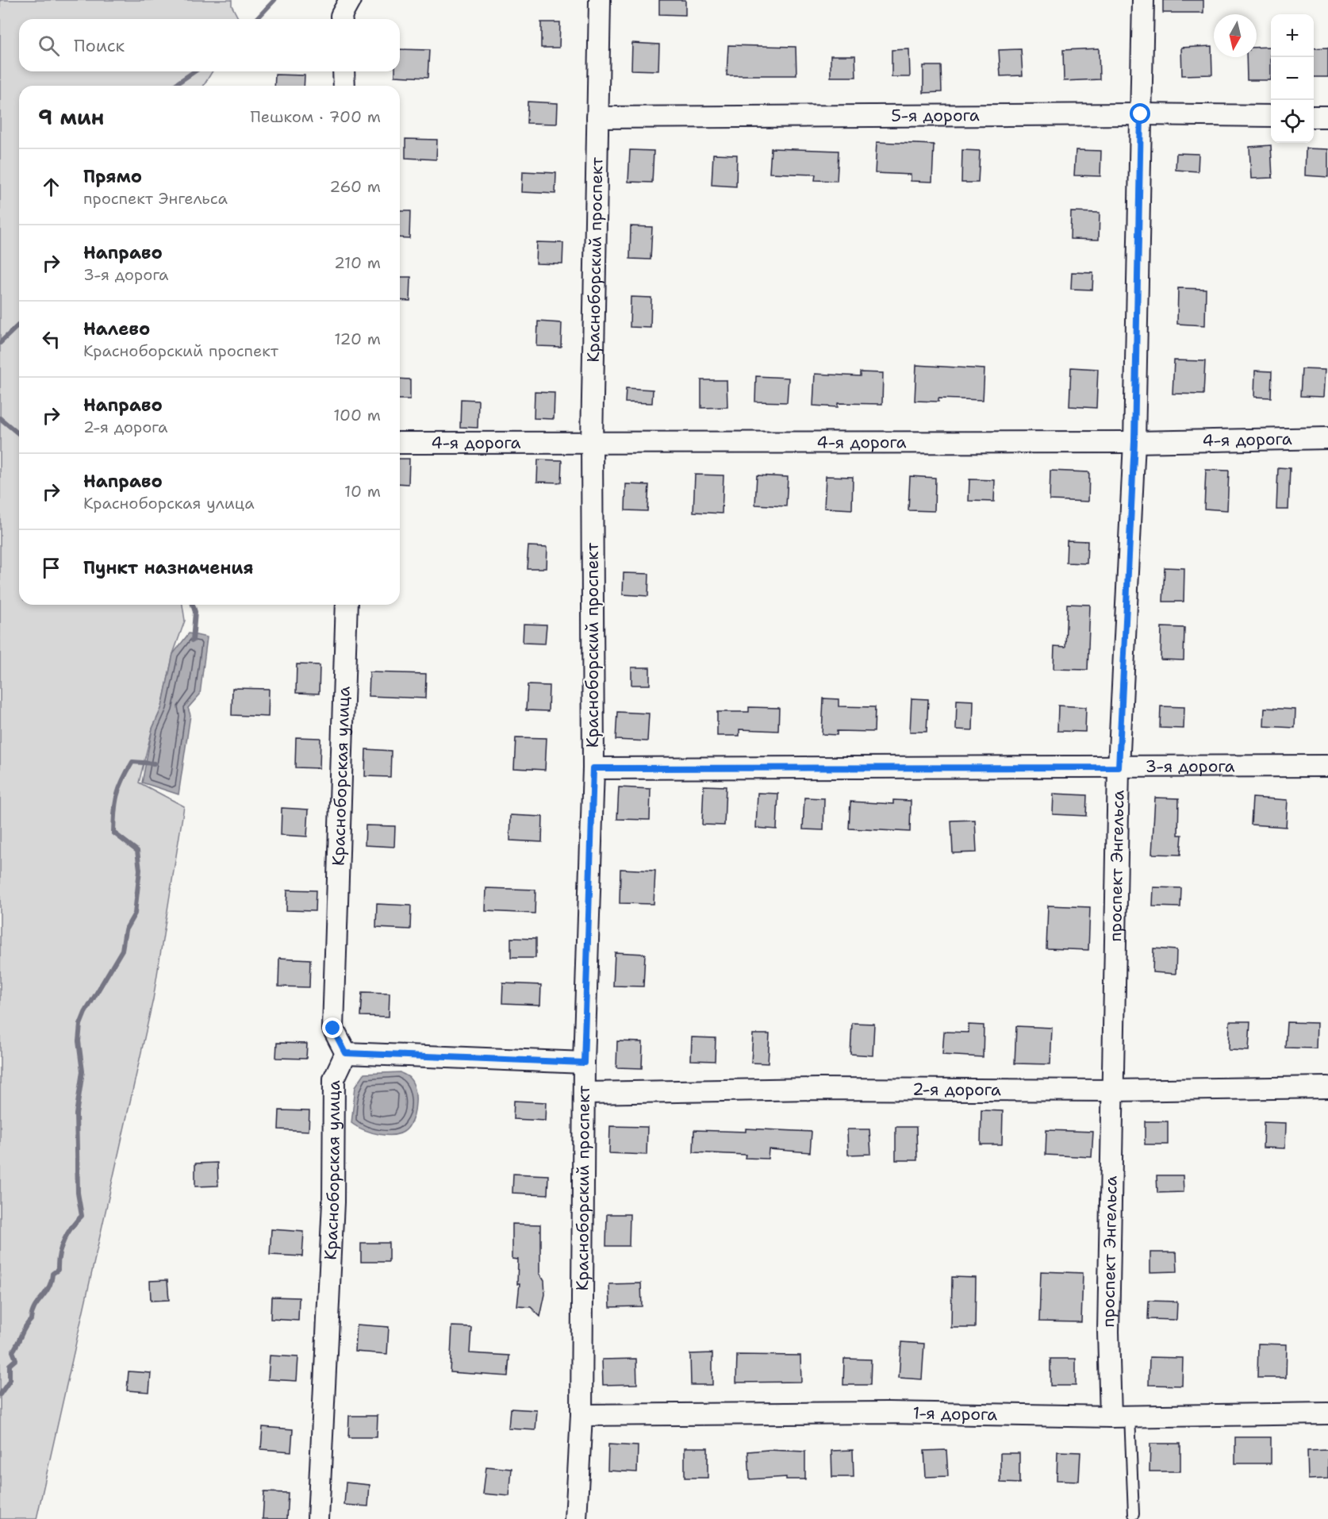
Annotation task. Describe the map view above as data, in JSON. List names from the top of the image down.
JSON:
{
  "streets": {
    "street": [
      "5-я дорога",
      "Красноборский проспект",
      "4-я дорога",
      "3-я дорога",
      "Красноборская улица",
      "проспект Энгельса",
      "2-я дорога",
      "1-я дорога"
    ]
  },
  "crossings": [
    ["5-я дорога", "Красноборский проспект"],
    ["5-я дорога", "проспект Энгельса"],
    ["Красноборский проспект", "4-я дорога"],
    ["Красноборский проспект", "3-я дорога"],
    ["Красноборский проспект", "2-я дорога"],
    ["Красноборский проспект", "1-я дорога"],
    ["4-я дорога", "проспект Энгельса"],
    ["3-я дорога", "проспект Энгельса"],
    ["проспект Энгельса", "2-я дорога"],
    ["проспект Энгельса", "1-я дорога"]
  ],
  "north": "bottom",
  "page": {
    "map_buttons": ["+", "−"],
    "search": "Поиск",
    "heading": ["9 мин", "Пешком · 700 m"],
    "list": [
      ["Прямо", "проспект Энгельса", "260 m"],
      ["Направо", "3-я дорога", "210 m"],
      ["Налево", "Красноборский проспект", "120 m"],
      ["Направо", "2-я дорога", "100 m"],
      ["Направо", "Красноборская улица", "10 m"],
      "Пункт назначения"
    ]
  }
}
